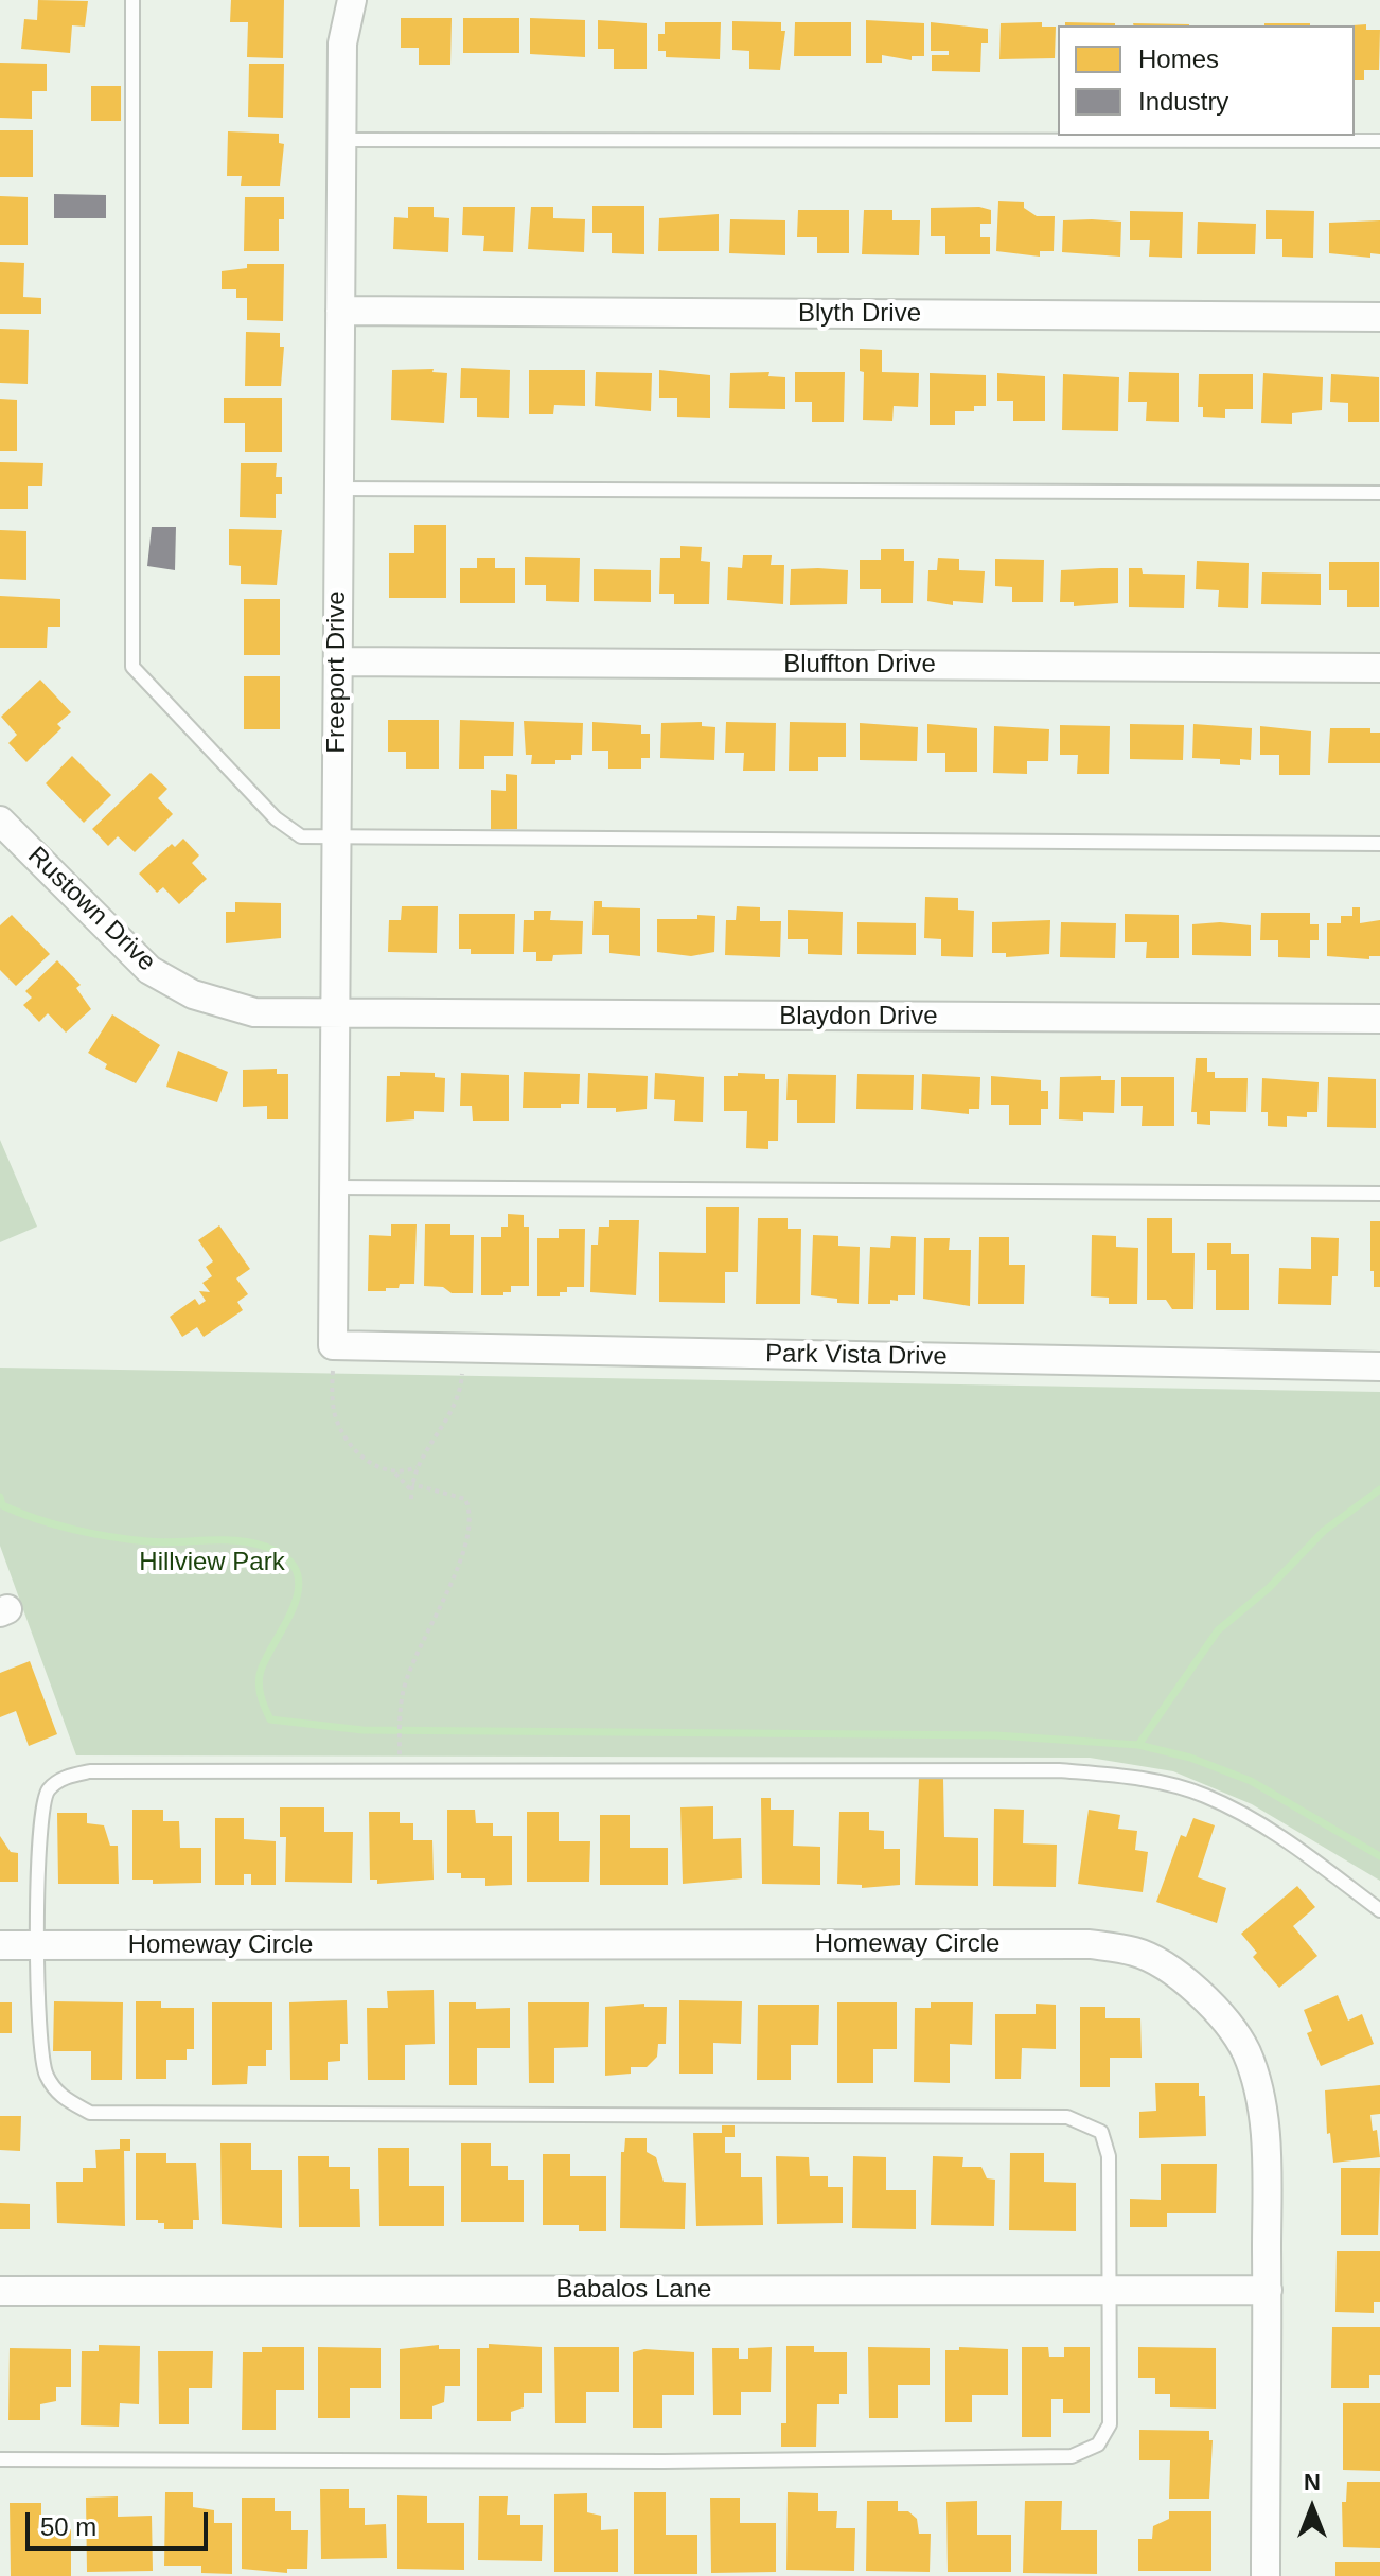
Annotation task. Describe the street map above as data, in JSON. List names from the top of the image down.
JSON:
{
  "streets": {
    "street": [
      "Blyth Drive",
      "Bluffton Drive",
      "Freeport Drive",
      "Rustown Drive",
      "Blaydon Drive",
      "Park Vista Drive",
      "Homeway Circle",
      "Babalos Lane"
    ]
  },
  "crossings": [
    ["Blyth Drive", "Freeport Drive"],
    ["Bluffton Drive", "Freeport Drive"],
    ["Freeport Drive", "Rustown Drive"],
    ["Freeport Drive", "Blaydon Drive"],
    ["Freeport Drive", "Park Vista Drive"],
    ["Rustown Drive", "Blaydon Drive"],
    ["Homeway Circle", "Babalos Lane"]
  ],
  "parks": ["Hillview Park"],
  "legend": ["Homes", "Industry"],
  "scale_bar": "50 m",
  "north": "top"
}
